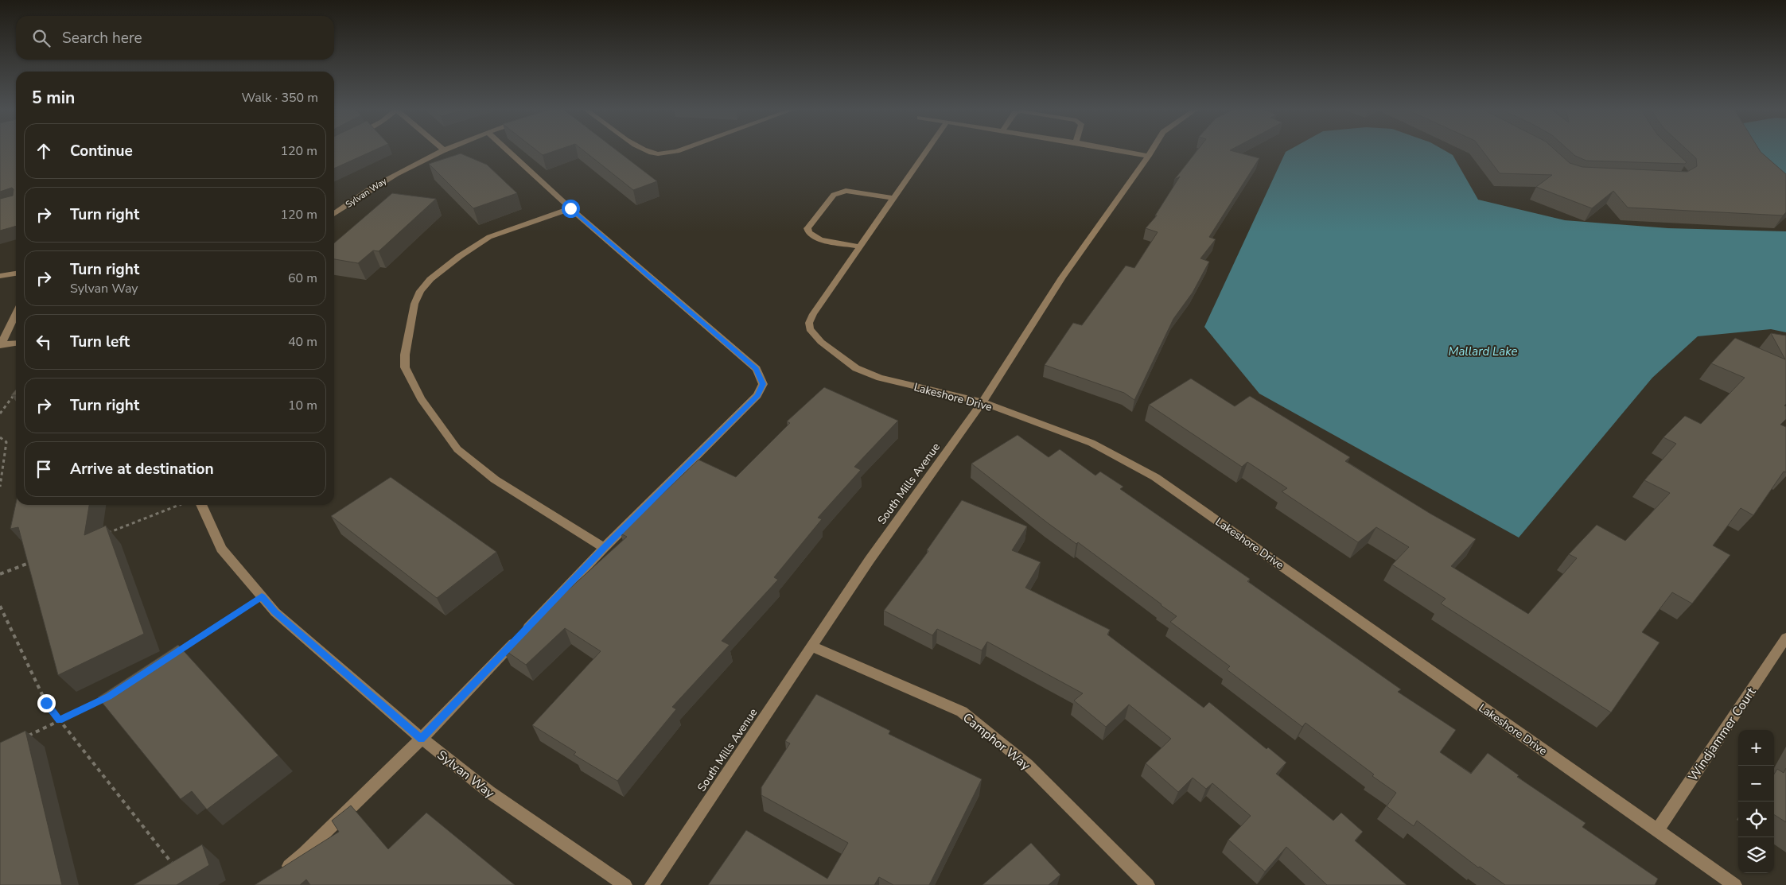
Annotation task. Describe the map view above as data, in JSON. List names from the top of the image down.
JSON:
{
  "streets": {
    "street": [
      "Sylvan Way",
      "Lakeshore Drive",
      "South Mills Avenue",
      "Windjammer Court",
      "Camphor Way"
    ]
  },
  "crossings": [
    ["Lakeshore Drive", "South Mills Avenue"],
    ["Lakeshore Drive", "Windjammer Court"],
    ["South Mills Avenue", "Camphor Way"]
  ],
  "water": ["Mallard Lake"],
  "page": {
    "search": "Search here",
    "heading": ["5 min", "Walk · 350 m"],
    "list": [
      ["Continue", "120 m"],
      ["Turn right", "120 m"],
      ["Turn right", "Sylvan Way", "60 m"],
      ["Turn left", "40 m"],
      ["Turn right", "10 m"],
      "Arrive at destination"
    ],
    "map_buttons": ["+", "−"]
  }
}
